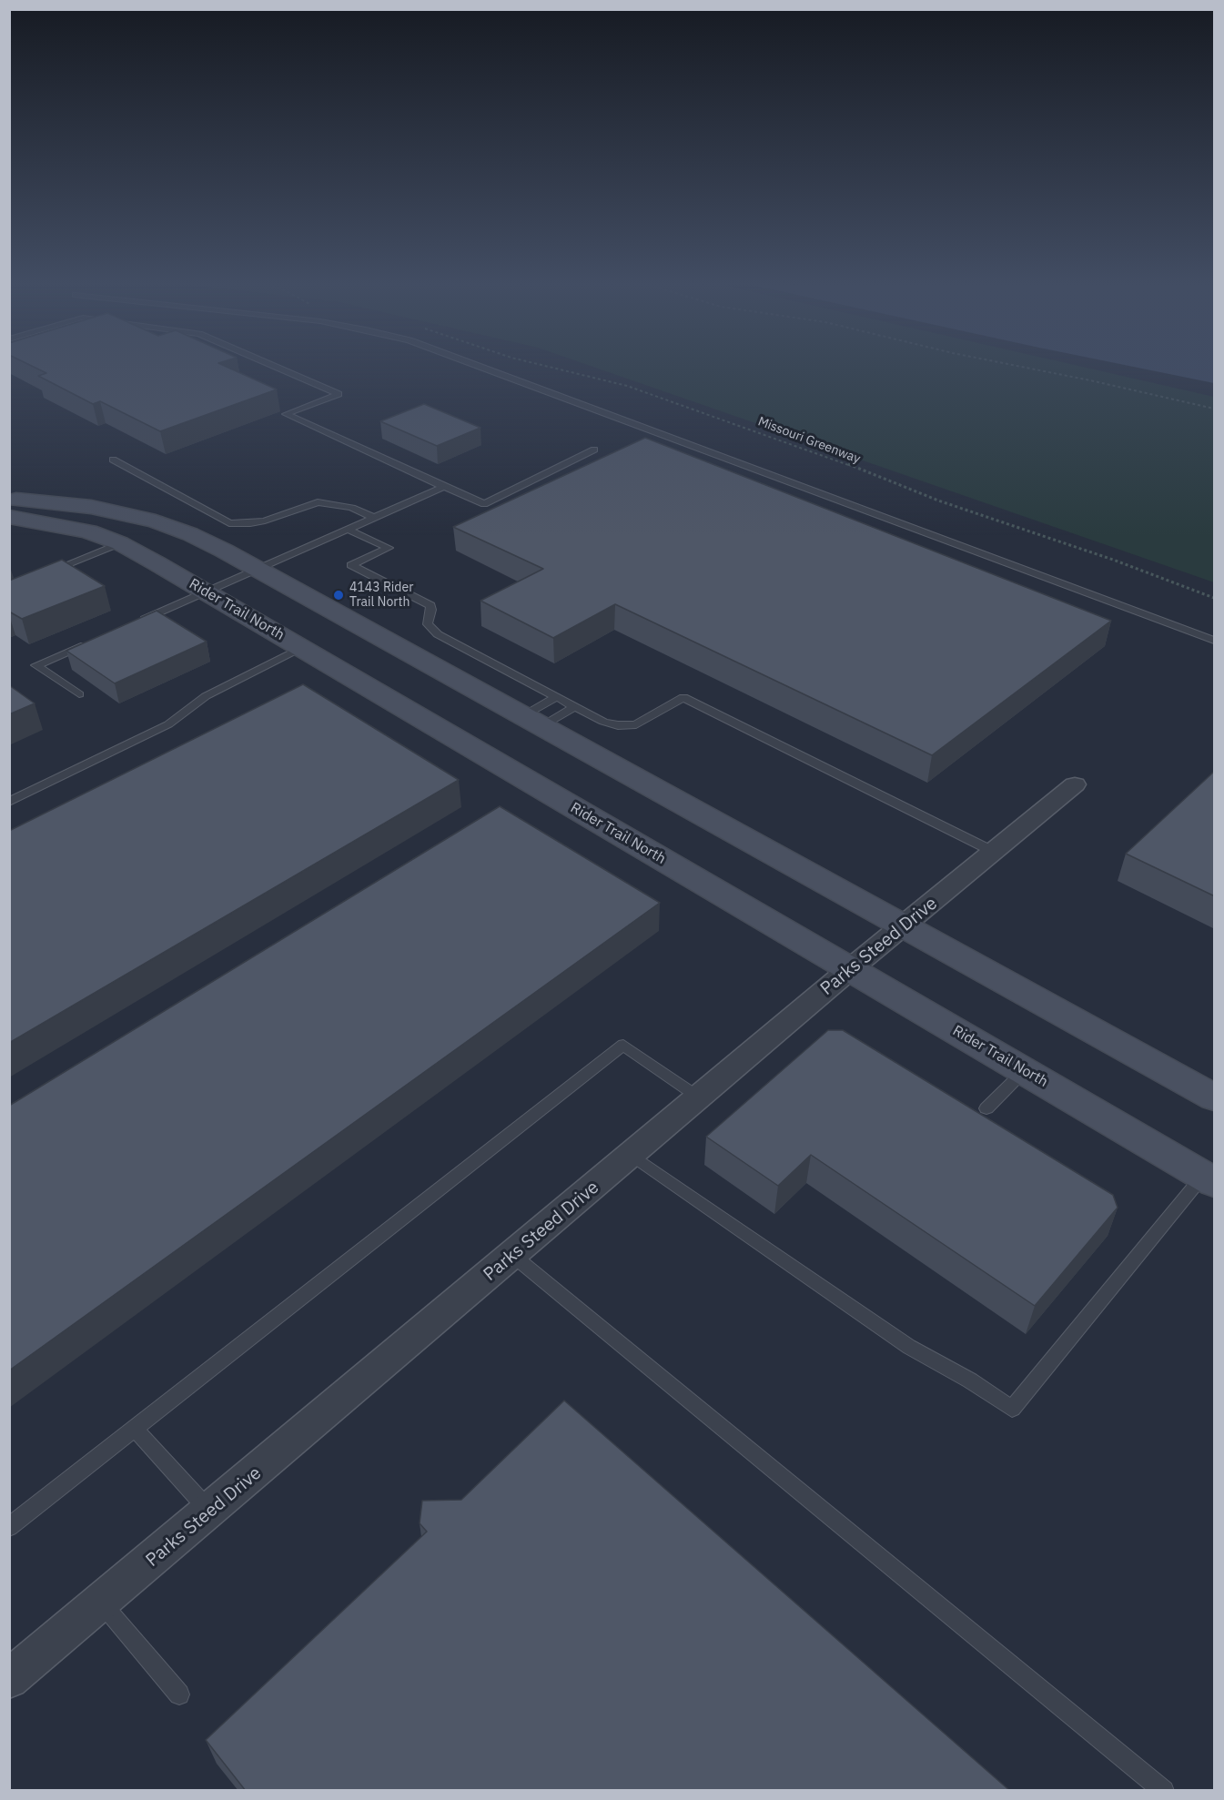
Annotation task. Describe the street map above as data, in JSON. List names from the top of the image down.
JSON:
{
  "streets": {
    "street": ["Rider Trail North", "Parks Steed Drive"],
    "path": ["Missouri Greenway"]
  },
  "crossings": [
    ["Rider Trail North", "Parks Steed Drive"]
  ],
  "places": ["4143 Rider Trail North"]
}
